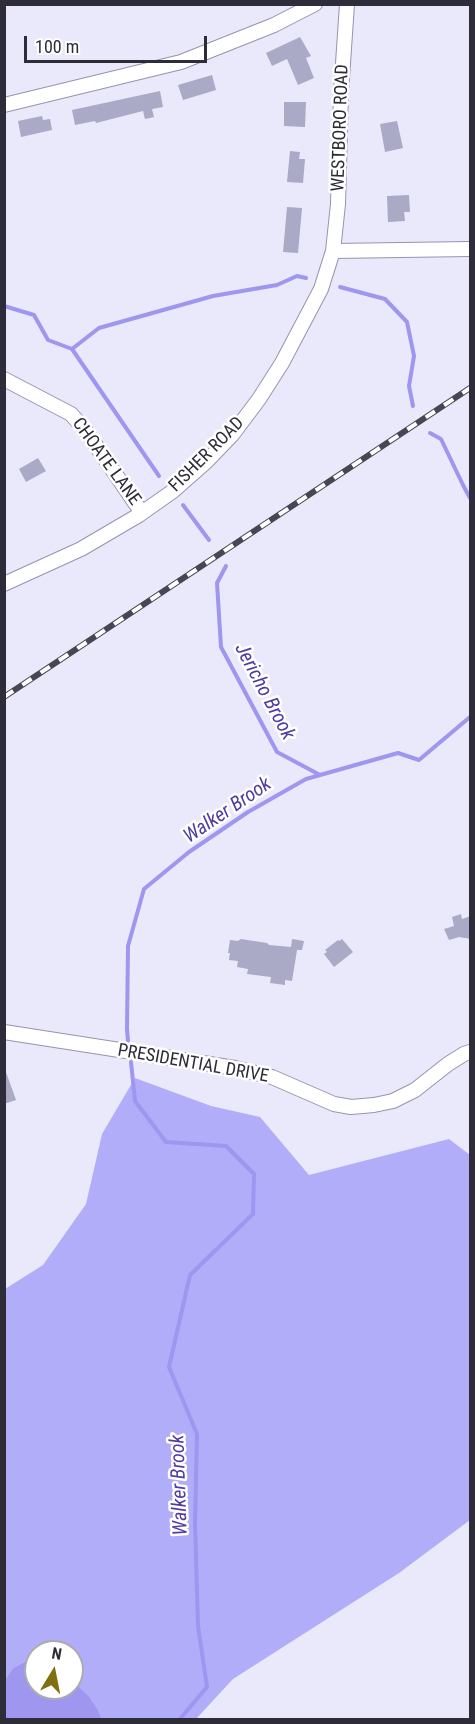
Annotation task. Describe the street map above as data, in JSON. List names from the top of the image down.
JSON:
{
  "streets": {
    "street": [
      "WESTBORO ROAD",
      "FISHER ROAD",
      "CHOATE LANE",
      "PRESIDENTIAL DRIVE"
    ]
  },
  "crossings": [
    ["WESTBORO ROAD", "FISHER ROAD"],
    ["FISHER ROAD", "CHOATE LANE"]
  ],
  "water": ["Jericho Brook", "Walker Brook"],
  "scale_bar": "100 m",
  "north": "top"
}
